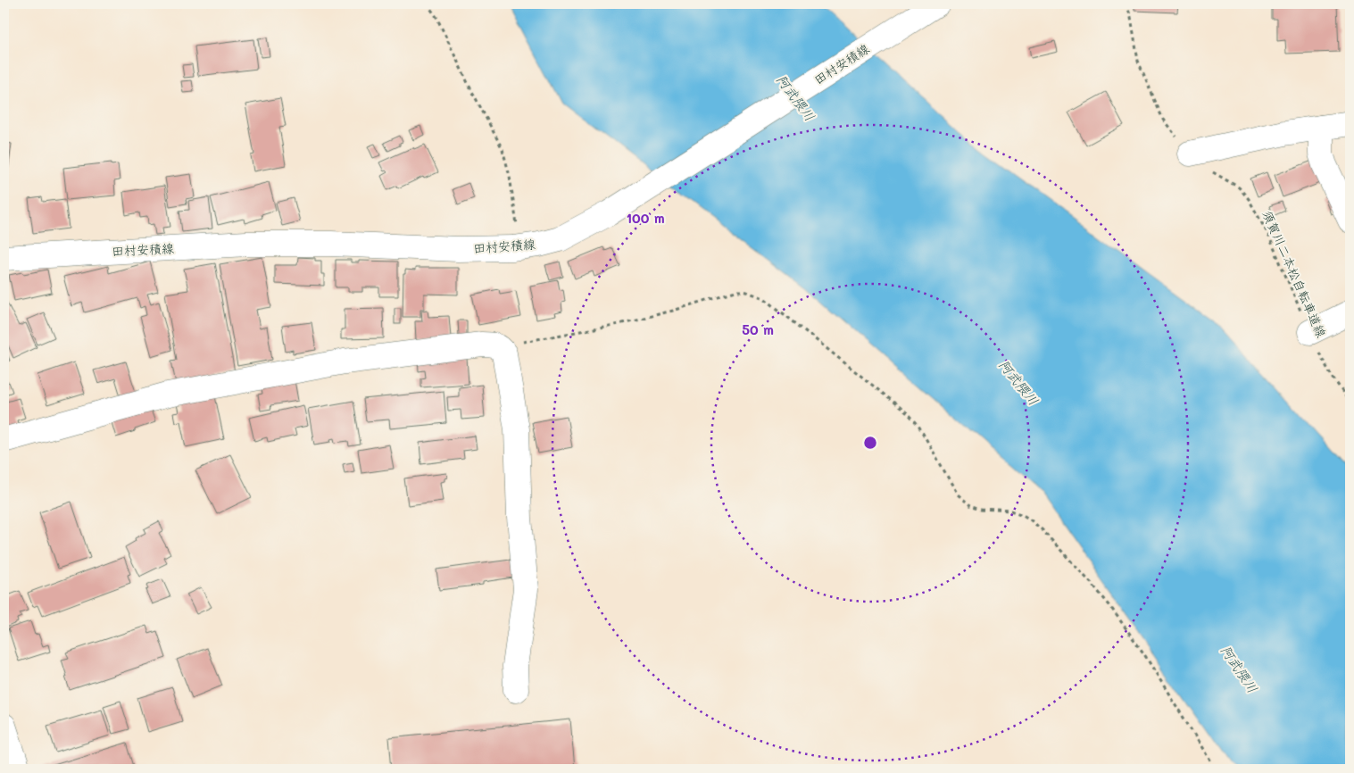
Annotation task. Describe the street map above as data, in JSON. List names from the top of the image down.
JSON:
{
  "streets": {
    "street": ["田村安積線"],
    "path": ["須賀川二本松自転車道線"]
  },
  "water": ["阿武隈川"],
  "rings": ["100 m", "50 m"]
}
